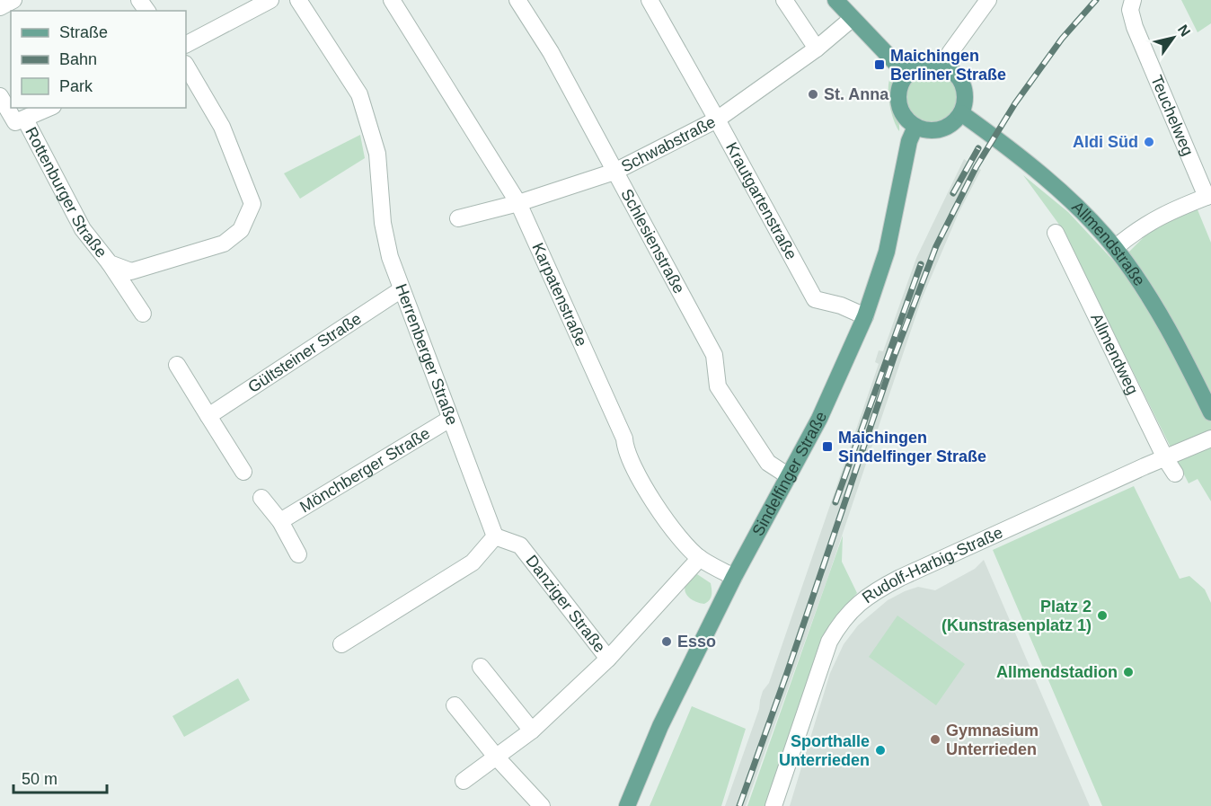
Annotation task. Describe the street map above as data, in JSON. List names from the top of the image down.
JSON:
{
  "streets": {
    "main road": ["Allmendstraße", "Sindelfinger Straße"],
    "street": [
      "Teuchelweg",
      "Schwabstraße",
      "Rottenburger Straße",
      "Krautgartenstraße",
      "Schlesienstraße",
      "Karpatenstraße",
      "Gültsteiner Straße",
      "Allmendweg",
      "Herrenberger Straße",
      "Mönchberger Straße",
      "Rudolf-Harbig-Straße",
      "Danziger Straße"
    ]
  },
  "crossings": [
    ["Schwabstraße", "Krautgartenstraße"],
    ["Schwabstraße", "Schlesienstraße"],
    ["Schwabstraße", "Karpatenstraße"],
    ["Krautgartenstraße", "Sindelfinger Straße"],
    ["Schlesienstraße", "Sindelfinger Straße"],
    ["Allmendstraße", "Sindelfinger Straße"],
    ["Karpatenstraße", "Sindelfinger Straße"],
    ["Karpatenstraße", "Danziger Straße"],
    ["Gültsteiner Straße", "Herrenberger Straße"],
    ["Allmendweg", "Rudolf-Harbig-Straße"],
    ["Herrenberger Straße", "Mönchberger Straße"],
    ["Herrenberger Straße", "Danziger Straße"]
  ],
  "places": {
    "transit": ["Maichingen Berliner Straße", "Maichingen Sindelfinger Straße"],
    "other": [
      "St. Anna",
      "Aldi Süd",
      "Platz 2 (Kunstrasenplatz 1)",
      "Esso",
      "Allmendstadion",
      "Gymnasium Unterrieden",
      "Sporthalle Unterrieden"
    ]
  },
  "legend": ["Straße", "Bahn", "Park"],
  "scale_bar": "50 m",
  "north": "top right"
}
